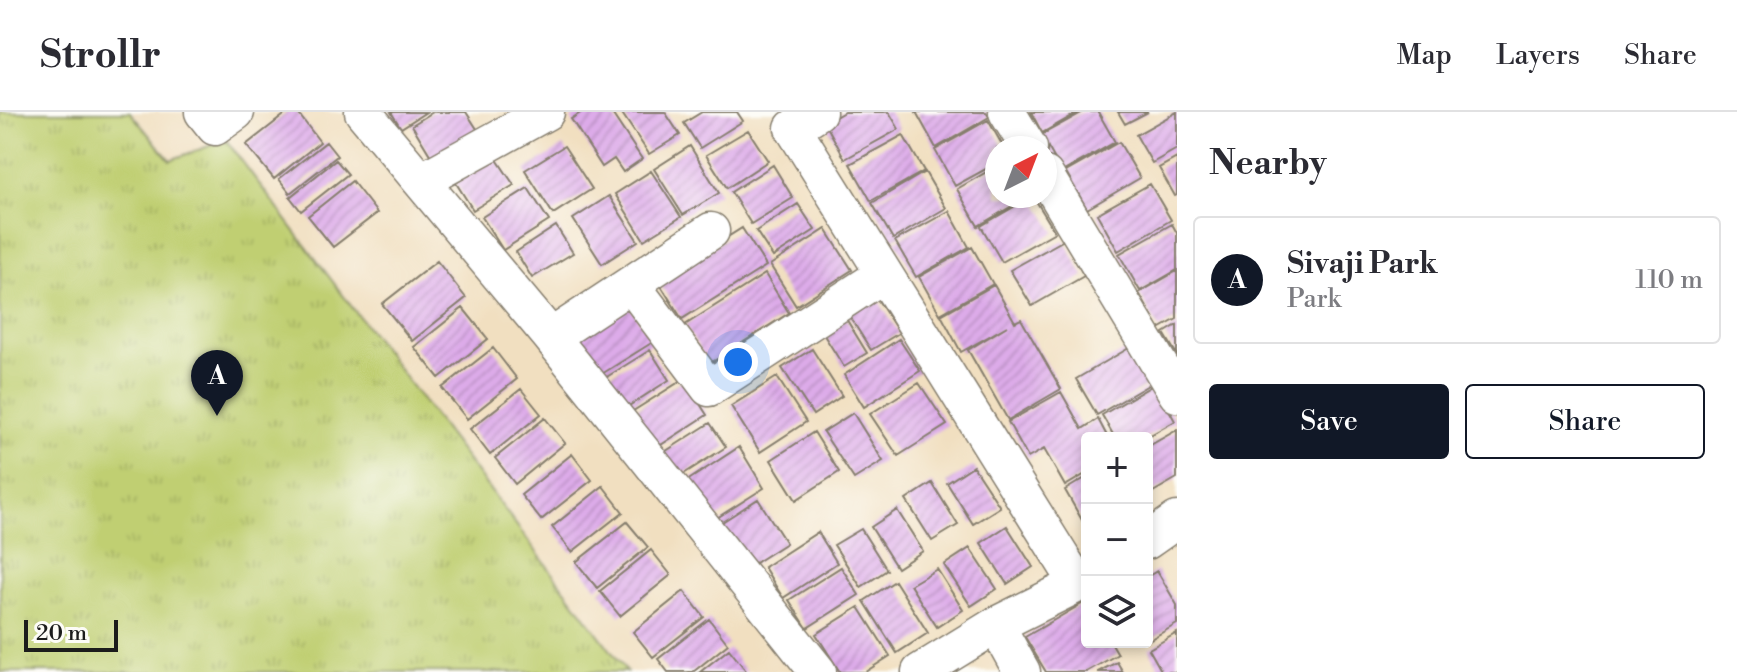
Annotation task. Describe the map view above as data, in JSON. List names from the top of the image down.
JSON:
{
  "scale_bar": "20 m",
  "north": "top right",
  "page": {
    "header": "Strollr",
    "nav": ["Map", "Layers", "Share"],
    "heading": "Nearby",
    "list": [
      {
        "mark": "A",
        "name": "Sivaji Park",
        "note": "Park",
        "value": "110 m"
      }
    ],
    "pins": "A",
    "buttons": ["Save", "Share"],
    "map_buttons": ["+", "−"],
    "scale": "20 m"
  }
}
